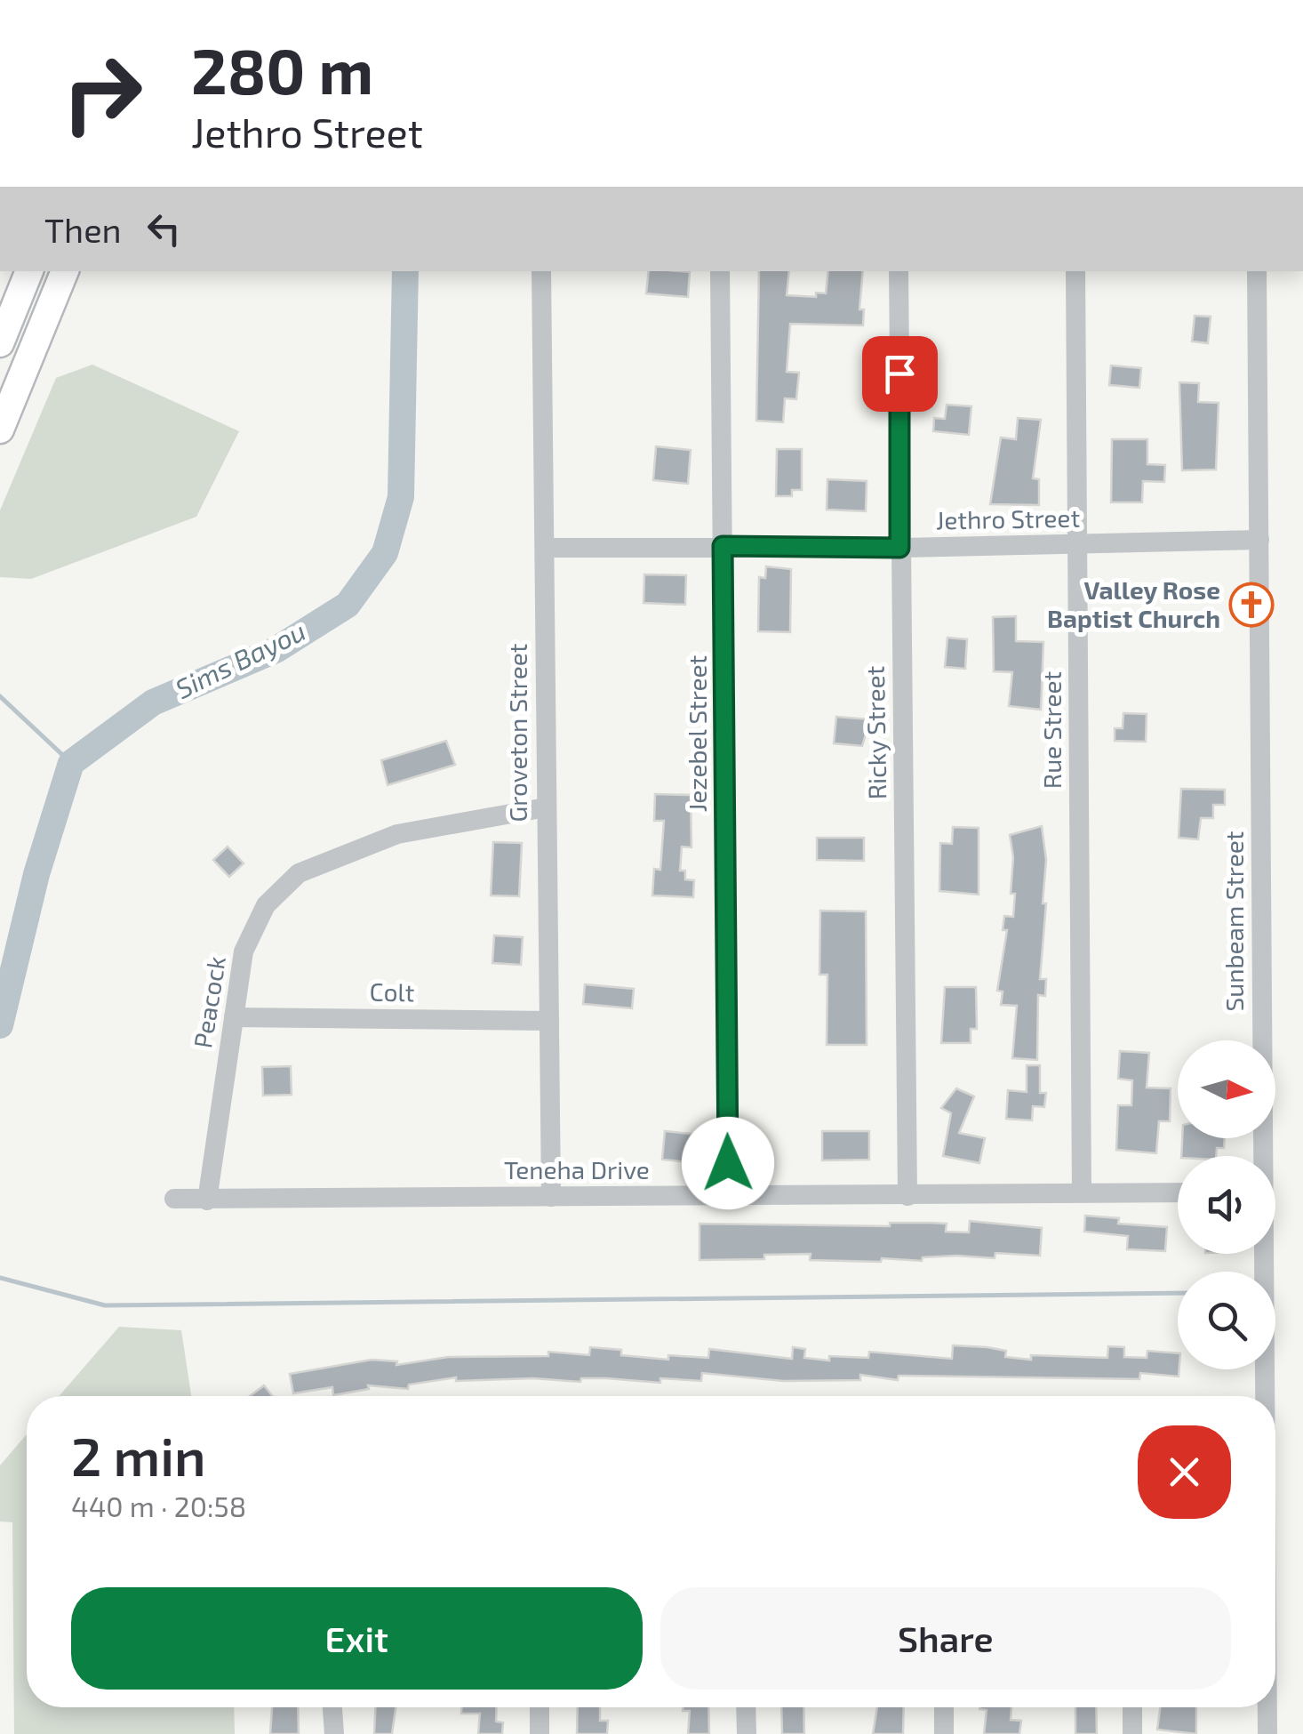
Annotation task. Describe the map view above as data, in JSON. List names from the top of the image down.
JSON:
{
  "streets": {
    "street": [
      "Jethro Street",
      "Rue Street",
      "Groveton Street",
      "Ricky Street",
      "Jezebel Street",
      "Sunbeam Street",
      "Colt",
      "Peacock",
      "Teneha Drive"
    ]
  },
  "crossings": [
    ["Jethro Street", "Rue Street"],
    ["Jethro Street", "Groveton Street"],
    ["Jethro Street", "Ricky Street"],
    ["Jethro Street", "Jezebel Street"],
    ["Jethro Street", "Sunbeam Street"],
    ["Rue Street", "Teneha Drive"],
    ["Groveton Street", "Colt"],
    ["Groveton Street", "Peacock"],
    ["Groveton Street", "Teneha Drive"],
    ["Ricky Street", "Teneha Drive"],
    ["Jezebel Street", "Teneha Drive"],
    ["Colt", "Peacock"],
    ["Peacock", "Teneha Drive"]
  ],
  "water": ["Sims Bayou"],
  "places": {
    "church": ["Valley Rose Baptist Church"]
  },
  "north": "right",
  "page": {
    "turn": ["280 m", "Jethro Street"],
    "then": "Then",
    "heading": ["2 min", "440 m · 20:58"],
    "buttons": ["Exit", "Share"]
  }
}
